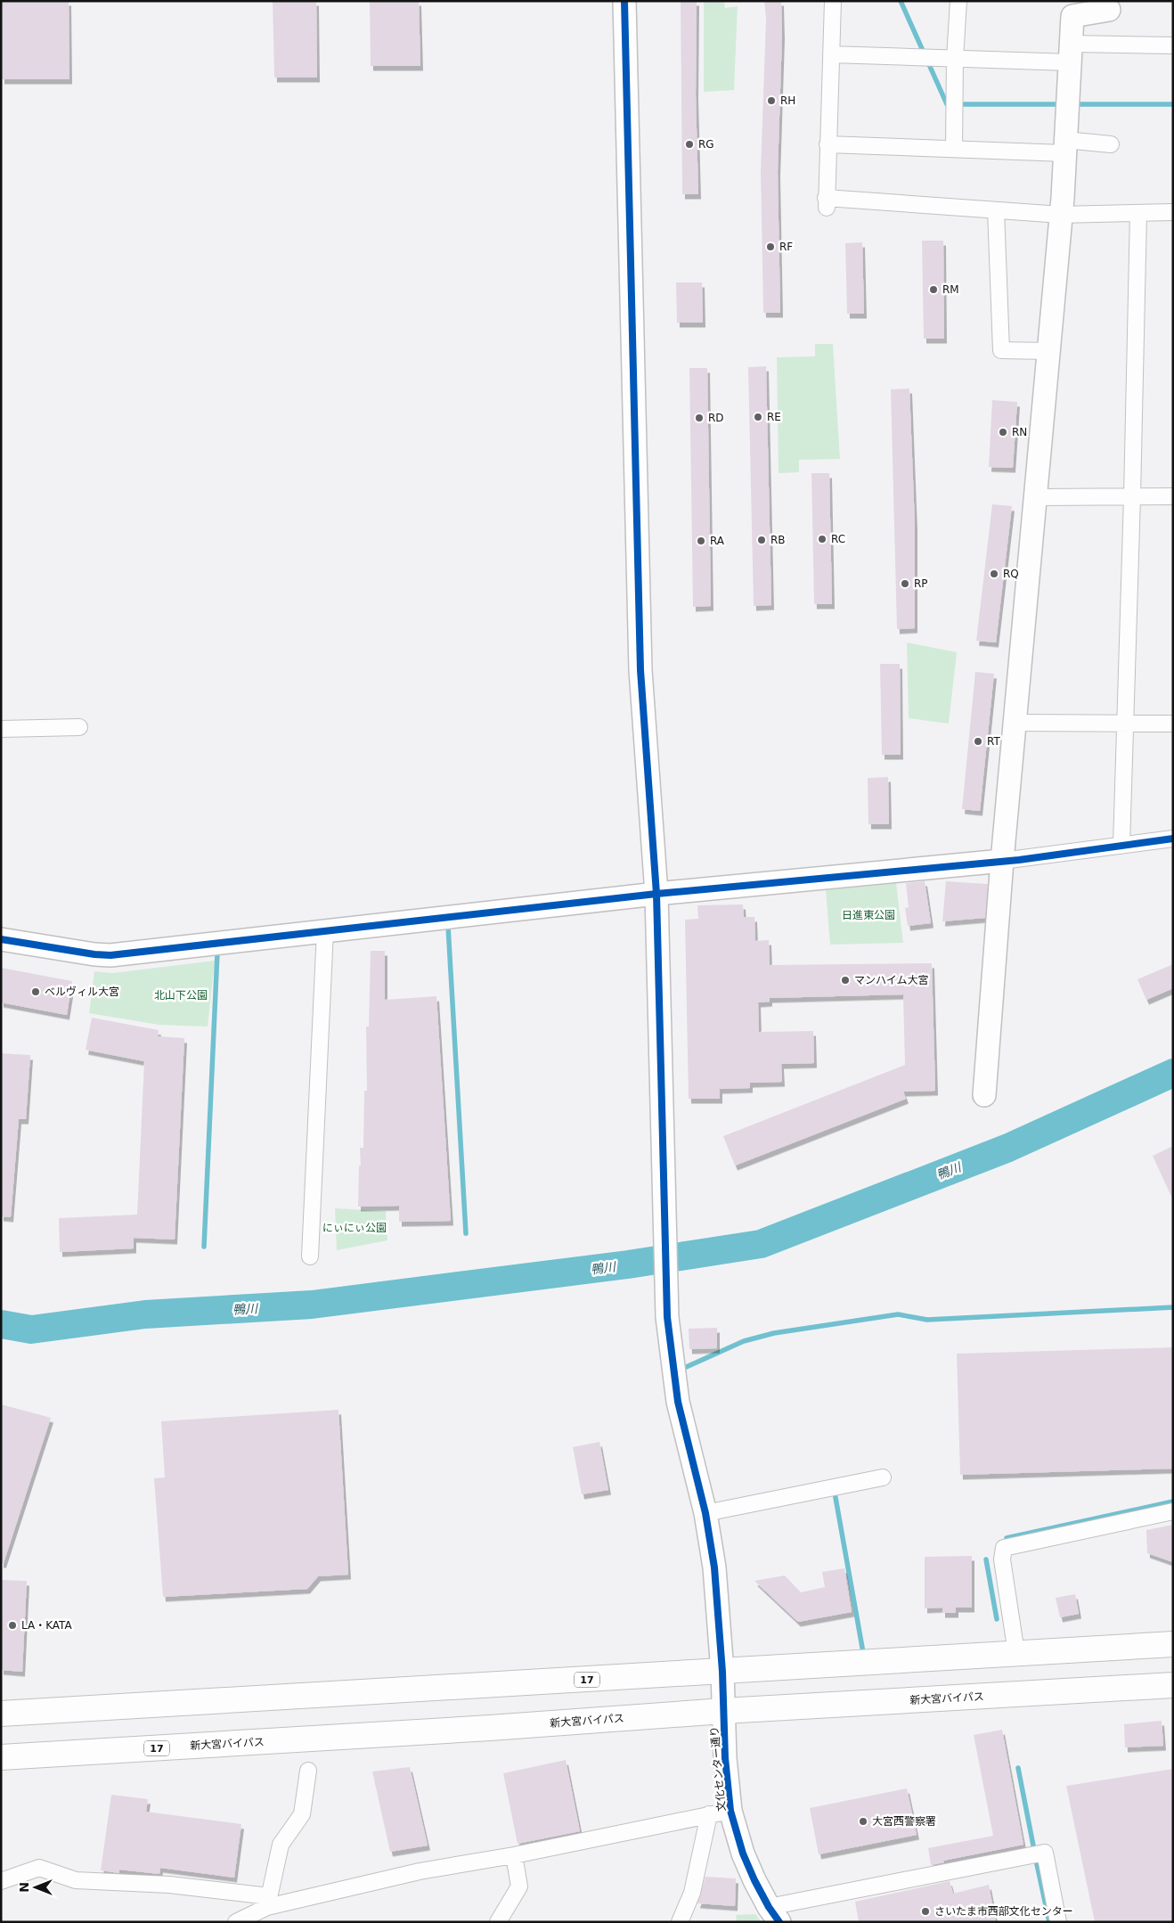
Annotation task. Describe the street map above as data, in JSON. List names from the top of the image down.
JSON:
{
  "streets": {
    "highway": ["17", "新大宮バイパス"],
    "street": ["文化センター通り"]
  },
  "crossings": [
    ["17", "文化センター通り"],
    ["新大宮バイパス", "文化センター通り"]
  ],
  "water": ["鴨川"],
  "parks": ["日進東公園", "北山下公園", "にぃにぃ公園"],
  "places": [
    "RH",
    "RG",
    "RF",
    "RM",
    "RE",
    "RD",
    "RN",
    "RC",
    "RB",
    "RA",
    "RQ",
    "RP",
    "RT",
    "マンハイム大宮",
    "ベルヴィル大宮",
    "LA・KATA",
    "大宮西警察署",
    "さいたま市西部文化センター"
  ],
  "north": "left"
}
